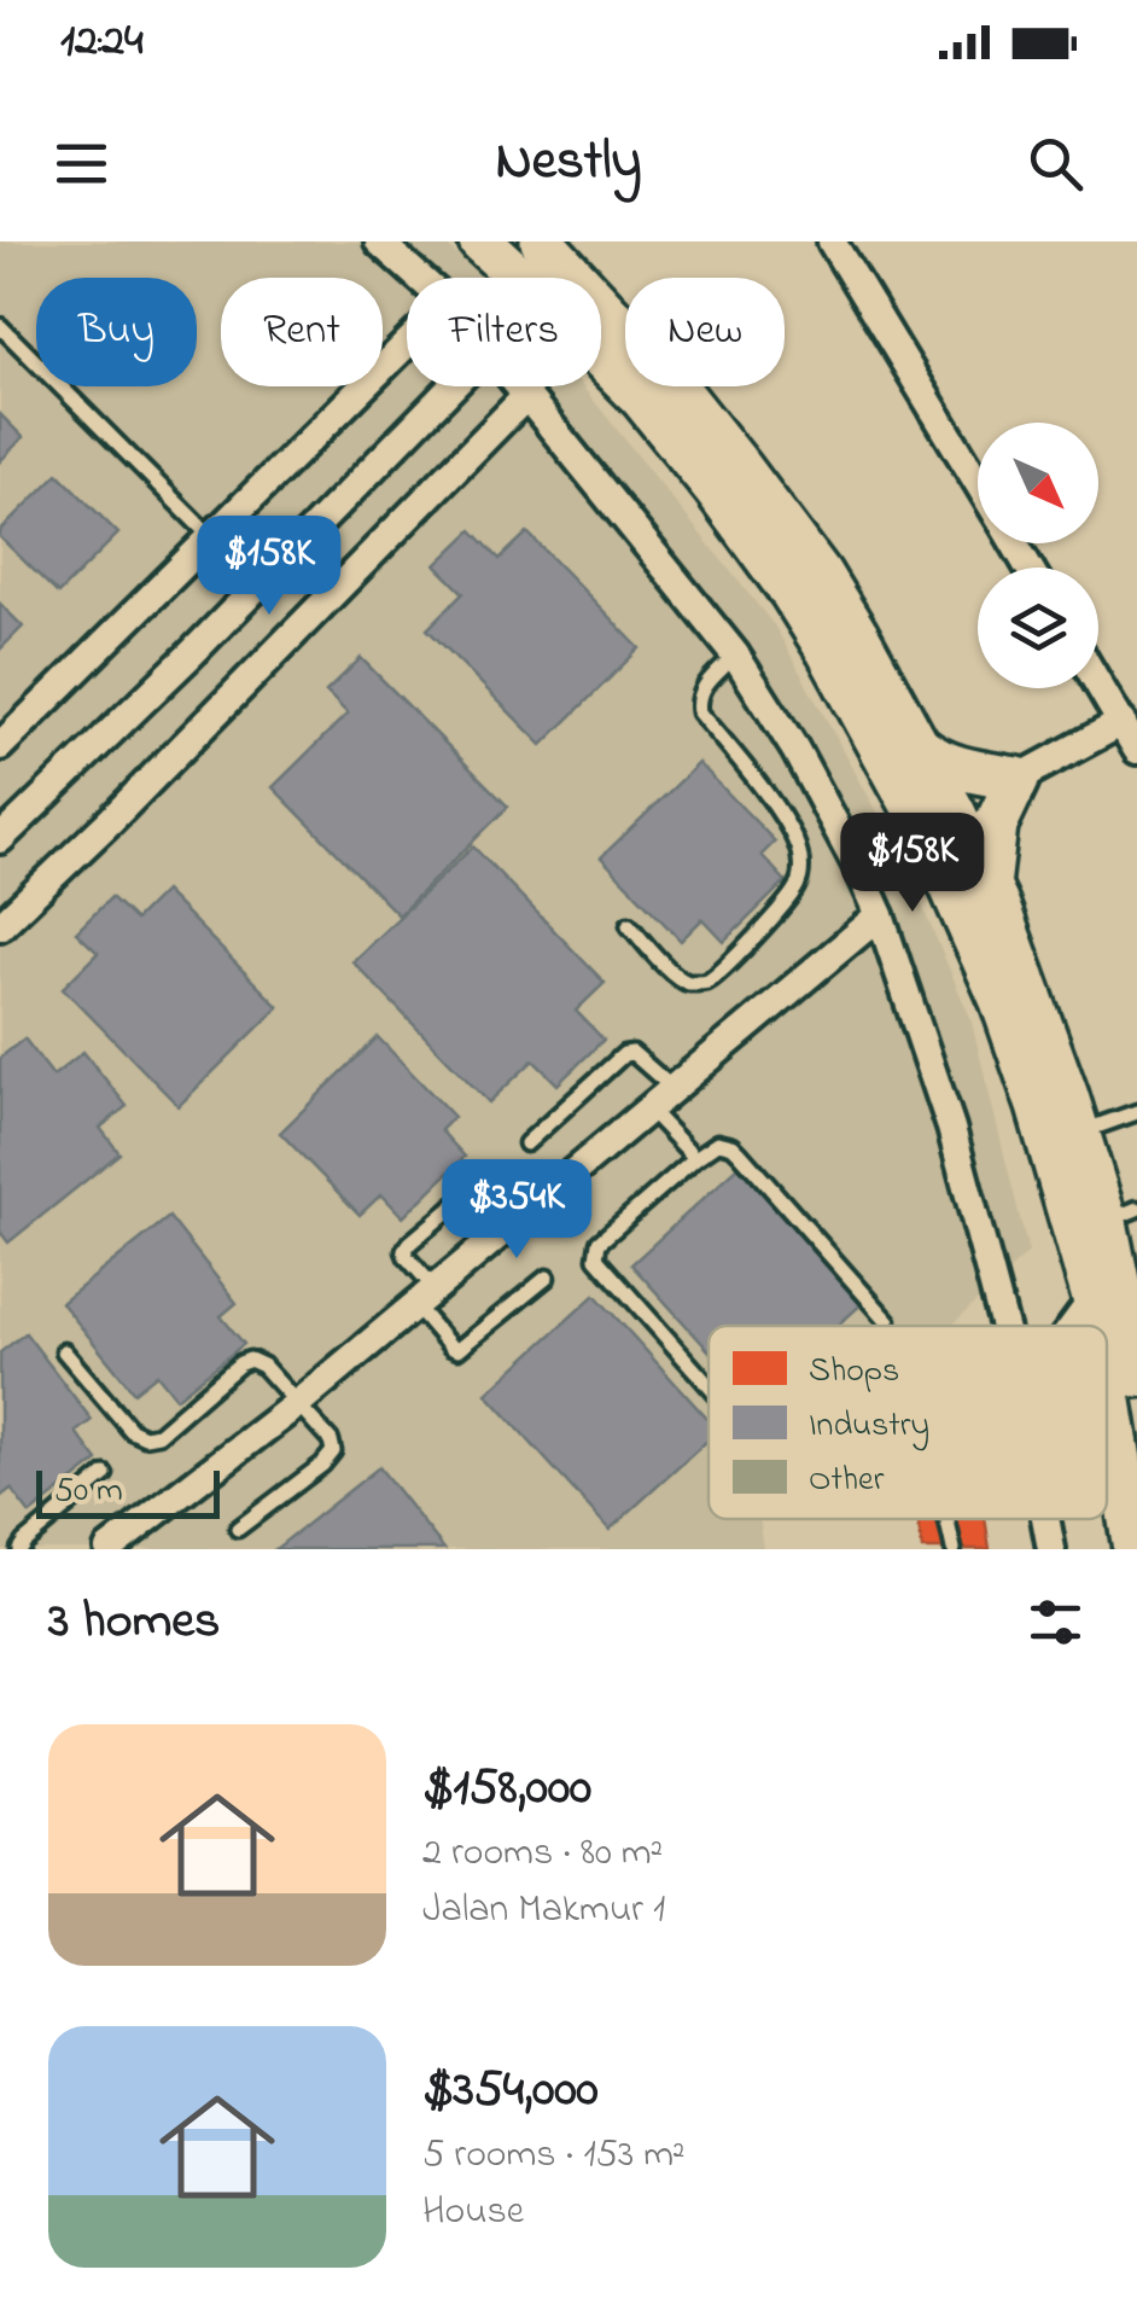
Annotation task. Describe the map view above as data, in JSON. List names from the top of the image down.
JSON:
{
  "legend": ["Shops", "Industry", "Other"],
  "scale_bar": "50 m",
  "north": "bottom right",
  "page": {
    "status": "12:24",
    "header": "Nestly",
    "chip": [
      "Buy",
      "Rent",
      "Filters",
      "New"
    ],
    "price": ["$158K", "$158K", "$354K"],
    "scale": "50 m",
    "heading": "3 homes",
    "list": [
      {
        "name": "$158,000",
        "note": "2 rooms · 80 m² · Jalan Makmur 1"
      },
      {
        "name": "$354,000",
        "note": "5 rooms · 153 m² · House"
      }
    ]
  }
}
